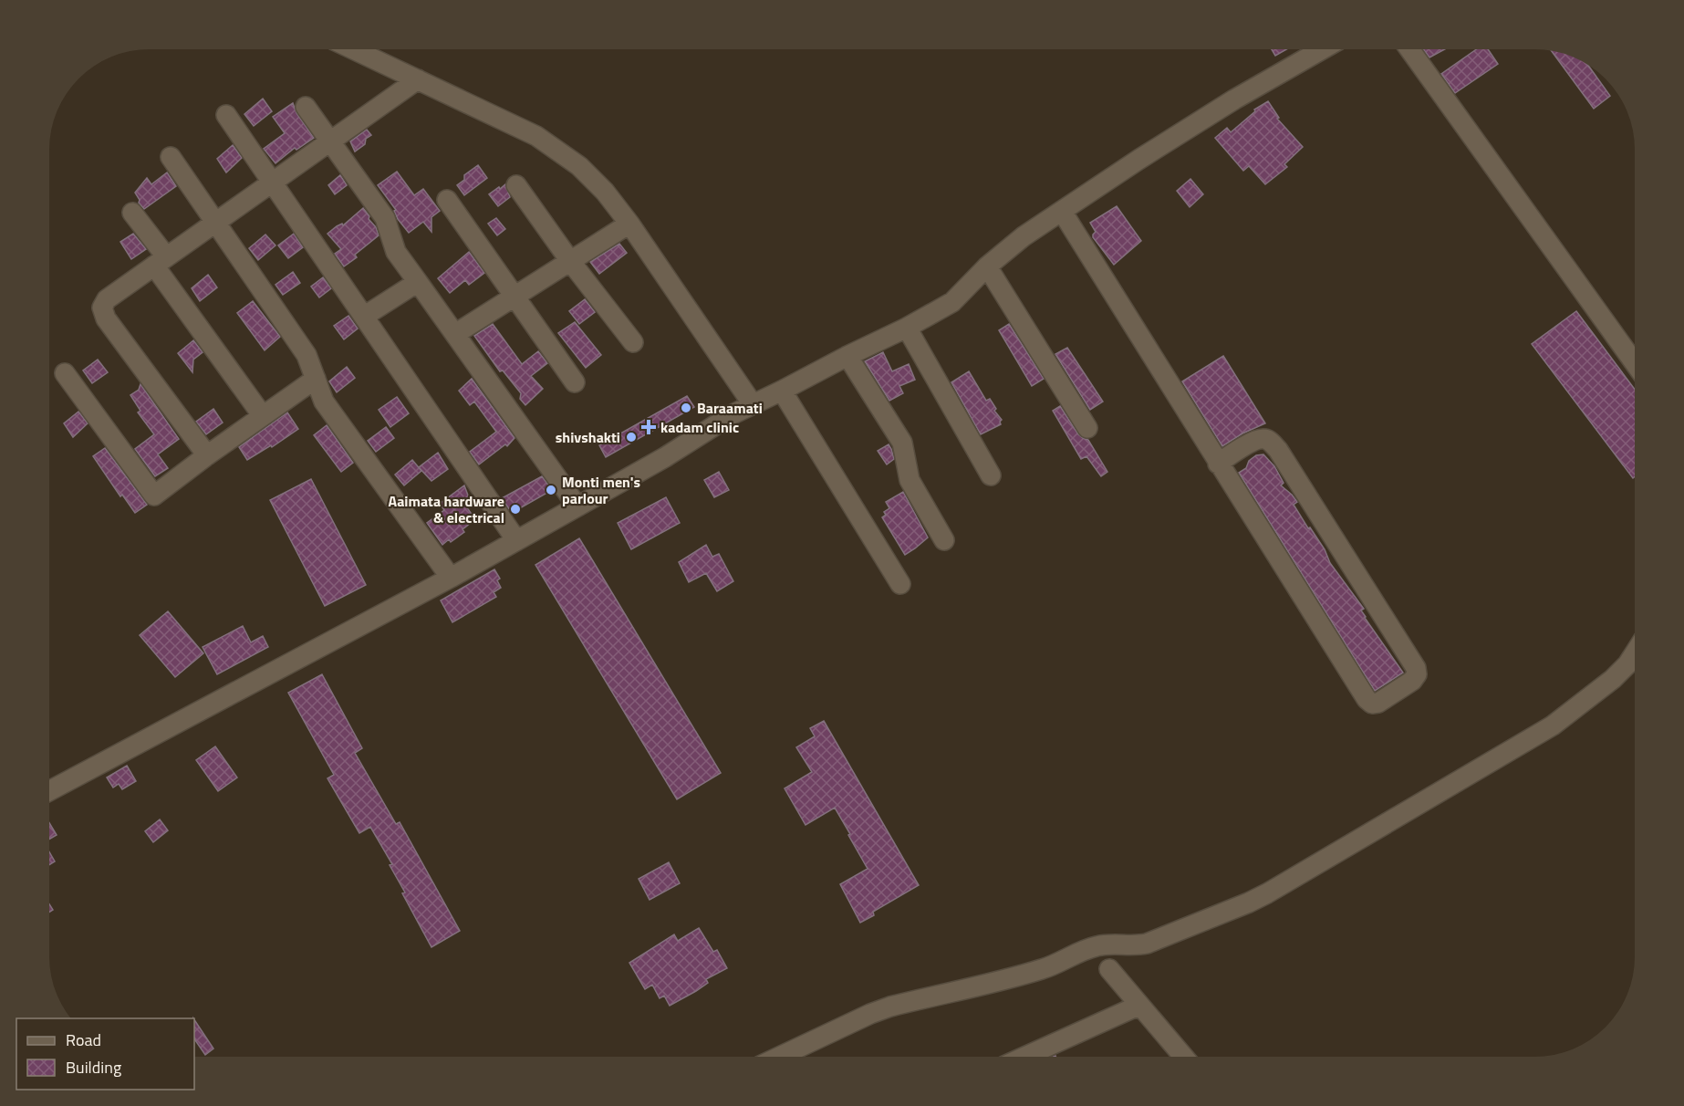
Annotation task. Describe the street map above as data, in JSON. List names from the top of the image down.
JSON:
{
  "places": {
    "other": [
      "Baraamati",
      "shivshakti",
      "Monti men's parlour",
      "Aaimata hardware & electrical"
    ],
    "health": ["kadam clinic"]
  },
  "legend": ["Road", "Building"]
}
